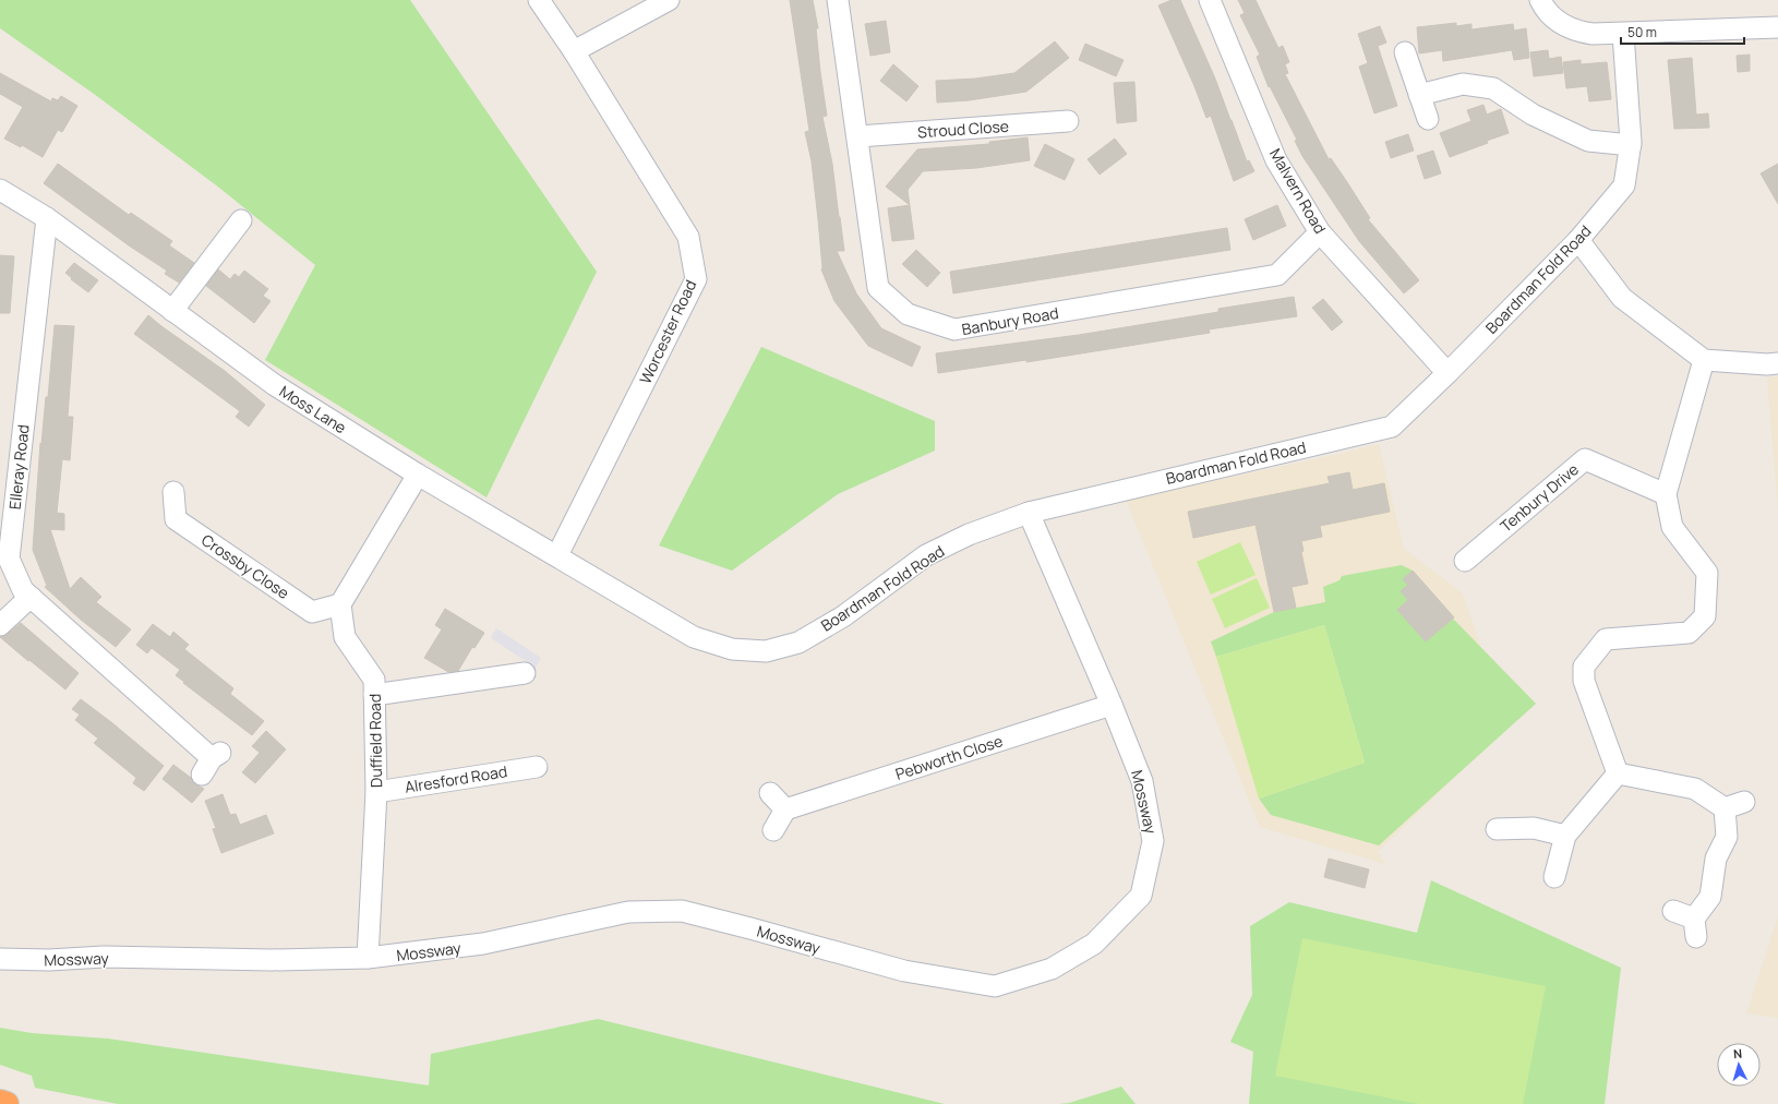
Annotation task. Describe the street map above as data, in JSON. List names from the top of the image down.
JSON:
{
  "streets": {
    "street": [
      "Stroud Close",
      "Malvern Road",
      "Boardman Fold Road",
      "Banbury Road",
      "Worcester Road",
      "Moss Lane",
      "Elleray Road",
      "Tenbury Drive",
      "Crossby Close",
      "Duffield Road",
      "Pebworth Close",
      "Alresford Road",
      "Mossway"
    ]
  },
  "crossings": [
    ["Stroud Close", "Banbury Road"],
    ["Malvern Road", "Boardman Fold Road"],
    ["Malvern Road", "Banbury Road"],
    ["Boardman Fold Road", "Moss Lane"],
    ["Boardman Fold Road", "Mossway"],
    ["Worcester Road", "Moss Lane"],
    ["Moss Lane", "Elleray Road"],
    ["Crossby Close", "Duffield Road"],
    ["Duffield Road", "Alresford Road"],
    ["Duffield Road", "Mossway"],
    ["Pebworth Close", "Mossway"]
  ],
  "scale_bar": "50 m",
  "north": "top"
}
